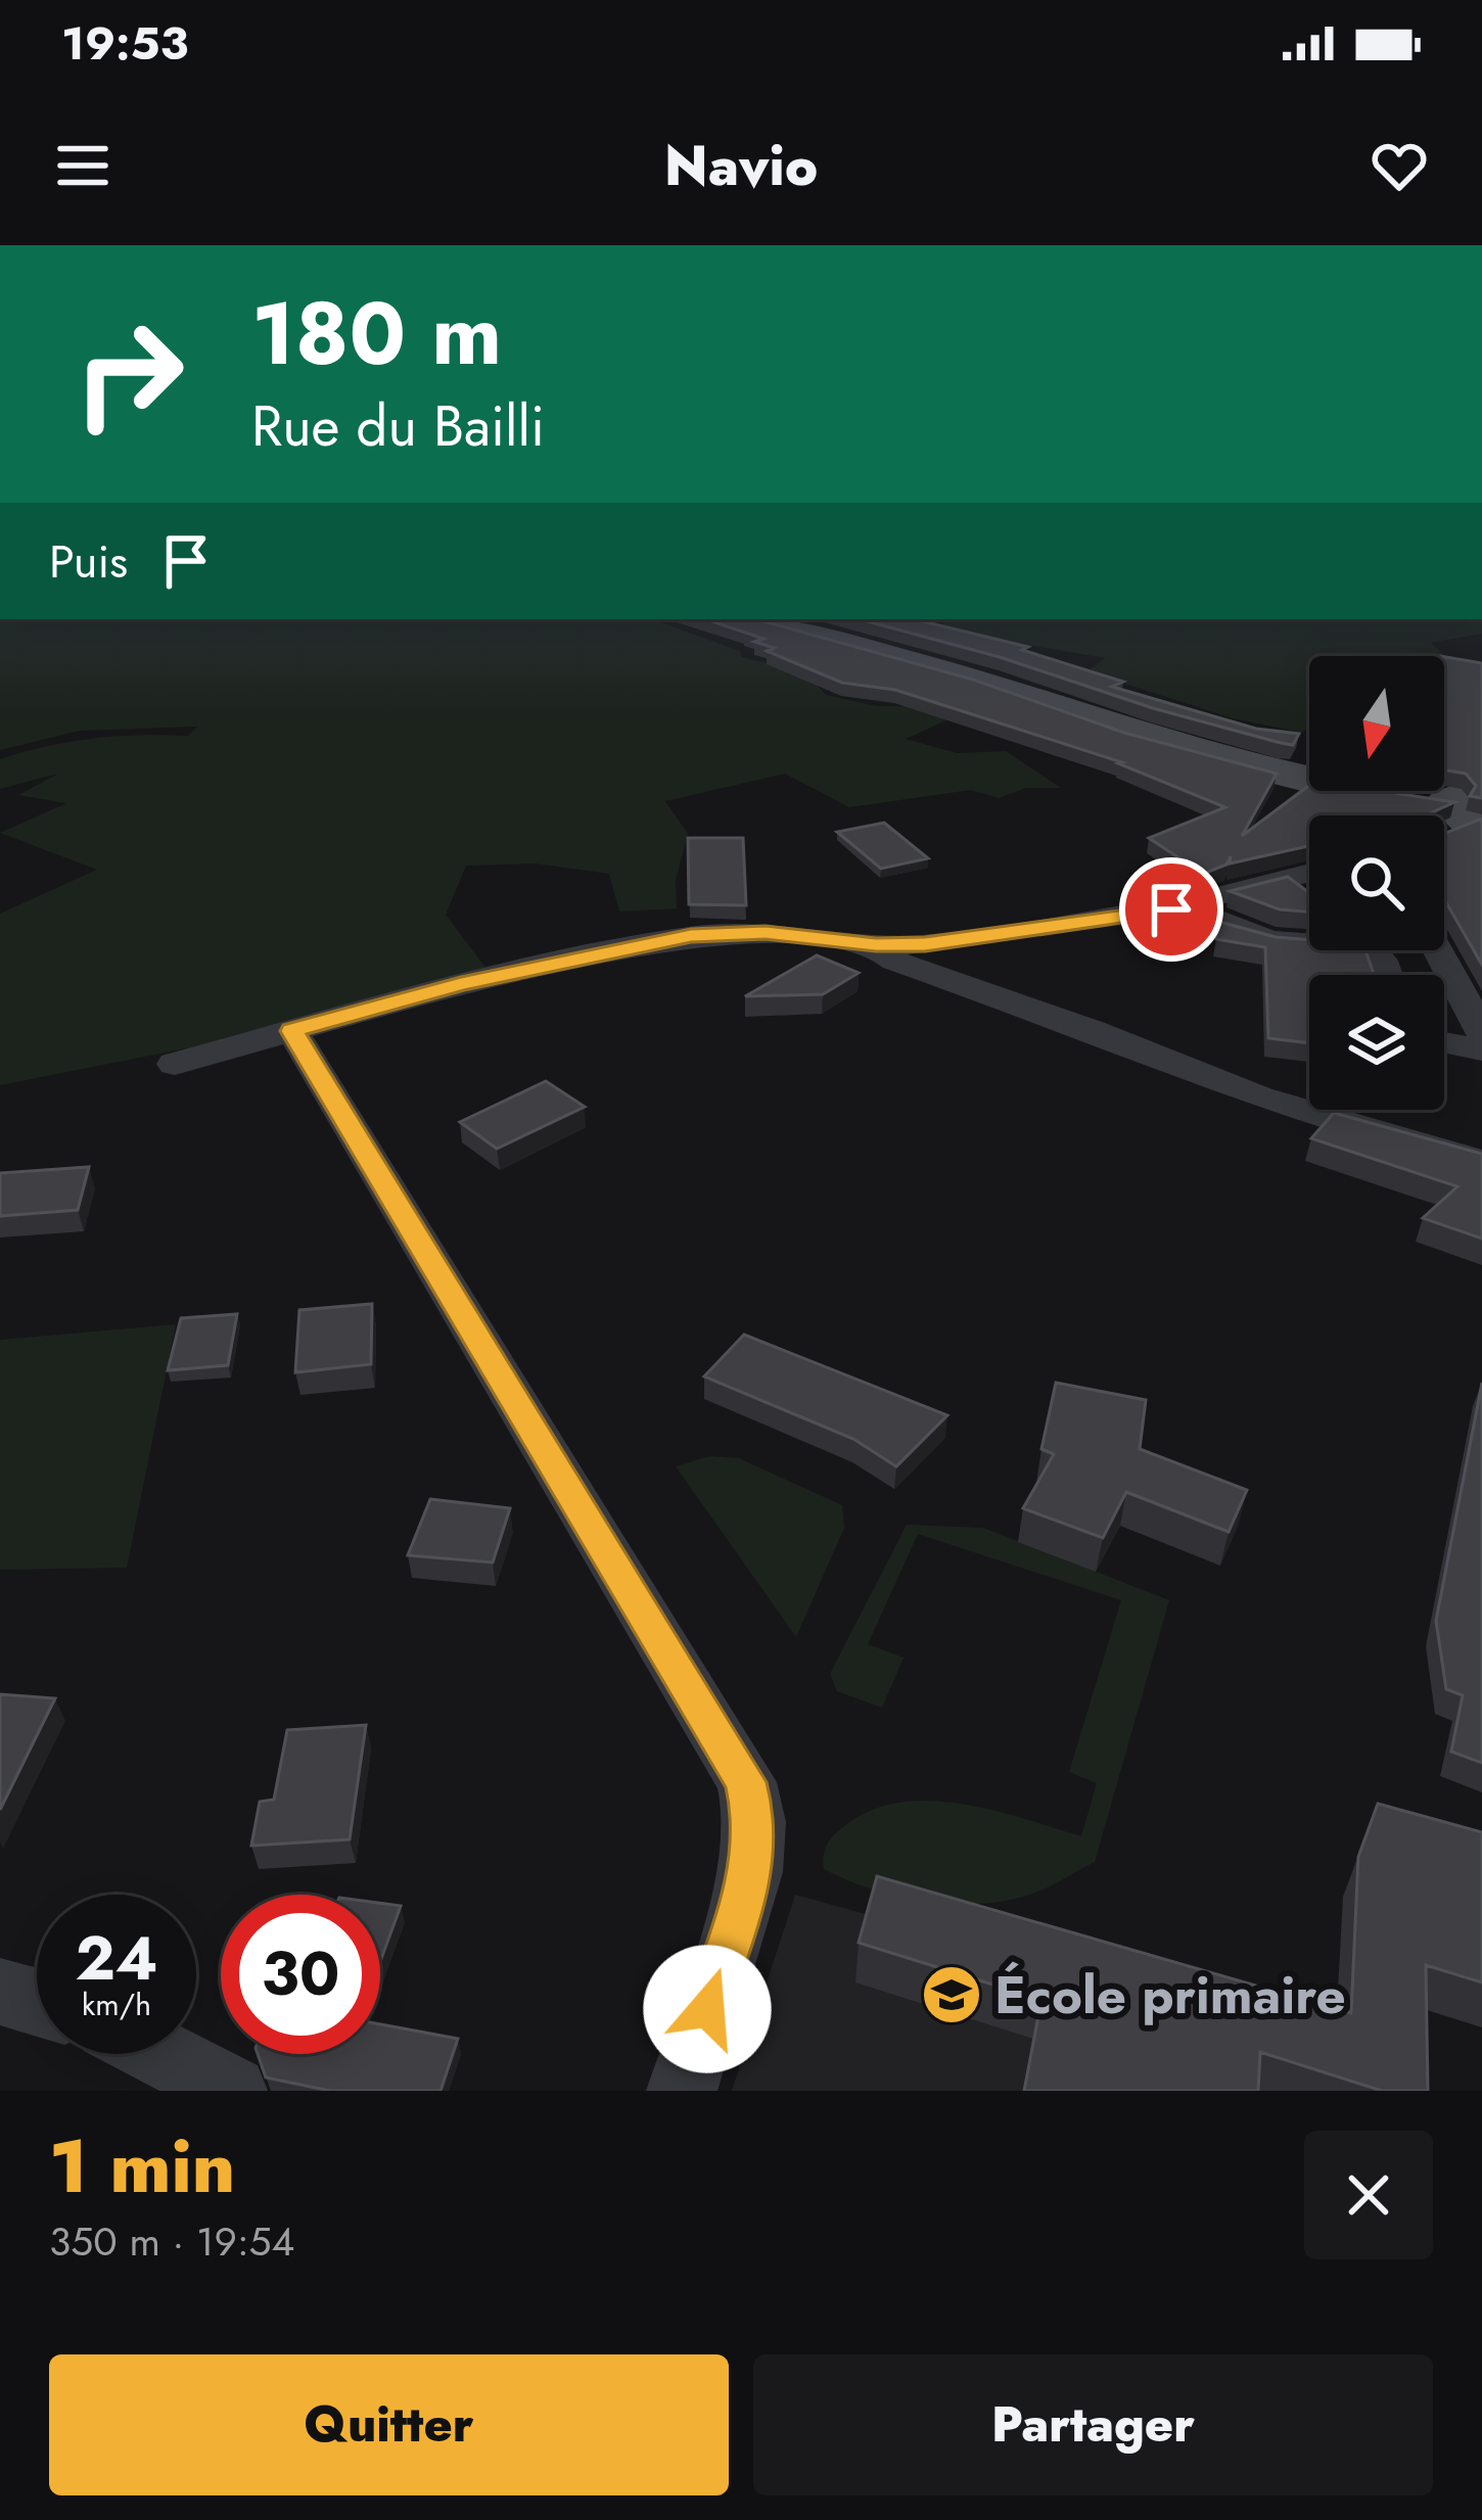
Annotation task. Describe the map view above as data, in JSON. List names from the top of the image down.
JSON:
{
  "places": {
    "school or university": ["École primaire"]
  },
  "north": "bottom",
  "page": {
    "status": "19:53",
    "header": "Navio",
    "turn": ["180 m", "Rue du Bailli"],
    "then": "Puis",
    "speed": "24 km/h",
    "limit": "30",
    "heading": ["1 min", "350 m · 19:54"],
    "buttons": ["Quitter", "Partager"]
  }
}
